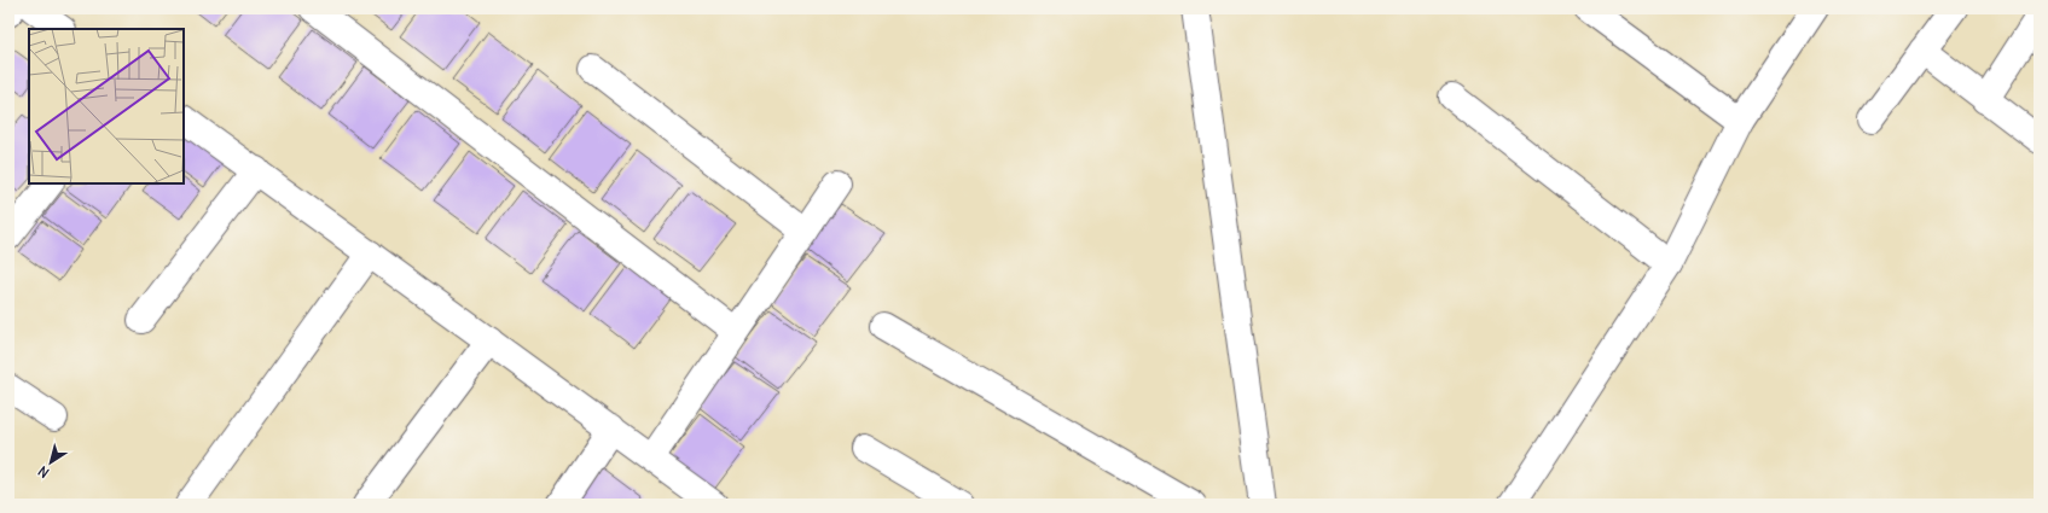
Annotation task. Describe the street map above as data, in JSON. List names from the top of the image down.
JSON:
{
  "north": "bottom left"
}
